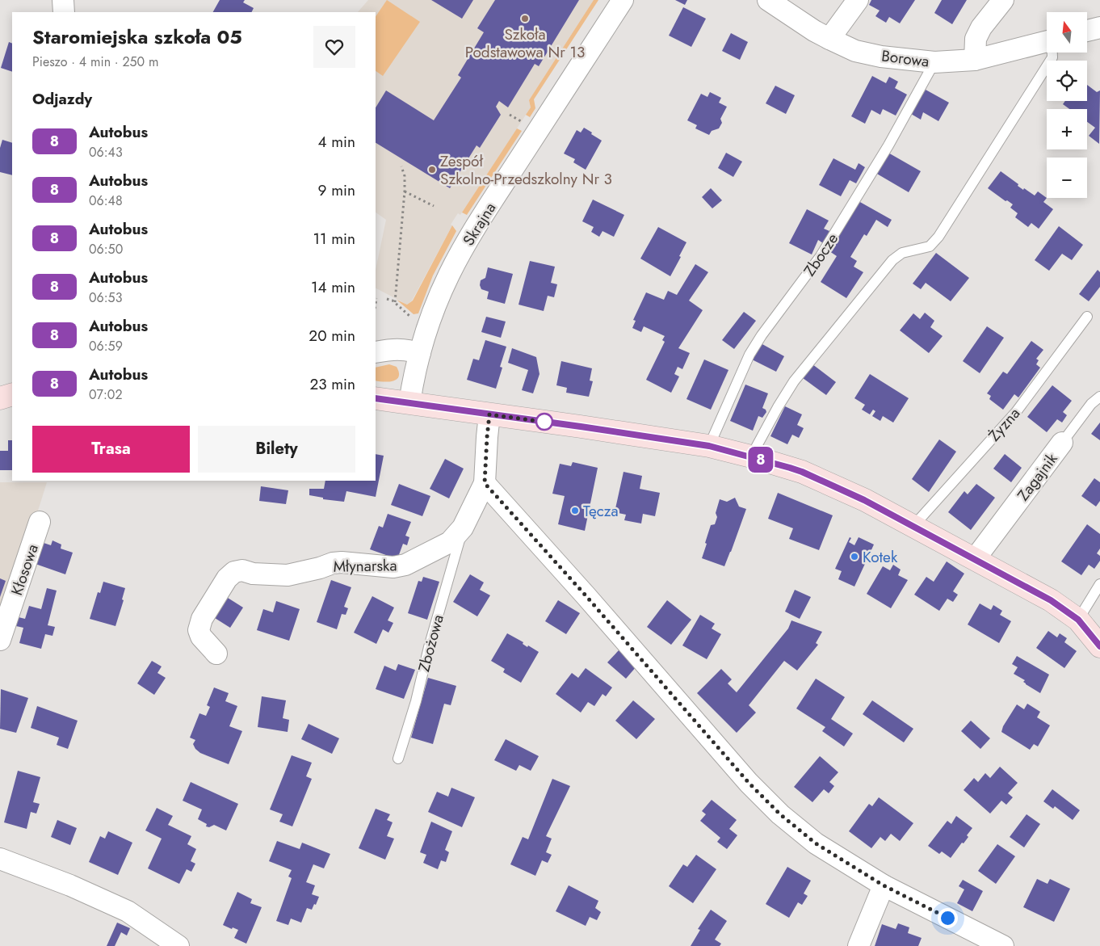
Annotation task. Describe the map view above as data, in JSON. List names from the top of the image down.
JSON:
{
  "streets": {
    "street": [
      "Borowa",
      "Skrajna",
      "Zagajnik",
      "Młynarska",
      "Kłosowa"
    ],
    "lane": ["Zbocze", "Żyzna", "Zbożowa"]
  },
  "crossings": [
    ["Borowa", "Zbocze"],
    ["Młynarska", "Zbożowa"]
  ],
  "places": [
    "Szkoła Podstawowa Nr 13",
    "Zespół Szkolno-Przedszkolny Nr 3",
    "Tęcza",
    "Kotek"
  ],
  "lines": ["bus line 8"],
  "north": "top",
  "page": {
    "on_map": "8",
    "map_buttons": ["+", "−"],
    "heading": [
      ["Staromiejska szkoła 05", "Pieszo · 4 min · 250 m"],
      "Odjazdy"
    ],
    "list": [
      {
        "mark": "8",
        "name": "Autobus",
        "note": "06:43",
        "value": "4 min"
      },
      {
        "mark": "8",
        "name": "Autobus",
        "note": "06:48",
        "value": "9 min"
      },
      {
        "mark": "8",
        "name": "Autobus",
        "note": "06:50",
        "value": "11 min"
      },
      {
        "mark": "8",
        "name": "Autobus",
        "note": "06:53",
        "value": "14 min"
      },
      {
        "mark": "8",
        "name": "Autobus",
        "note": "06:59",
        "value": "20 min"
      },
      {
        "mark": "8",
        "name": "Autobus",
        "note": "07:02",
        "value": "23 min"
      }
    ],
    "buttons": ["Trasa", "Bilety"]
  }
}
